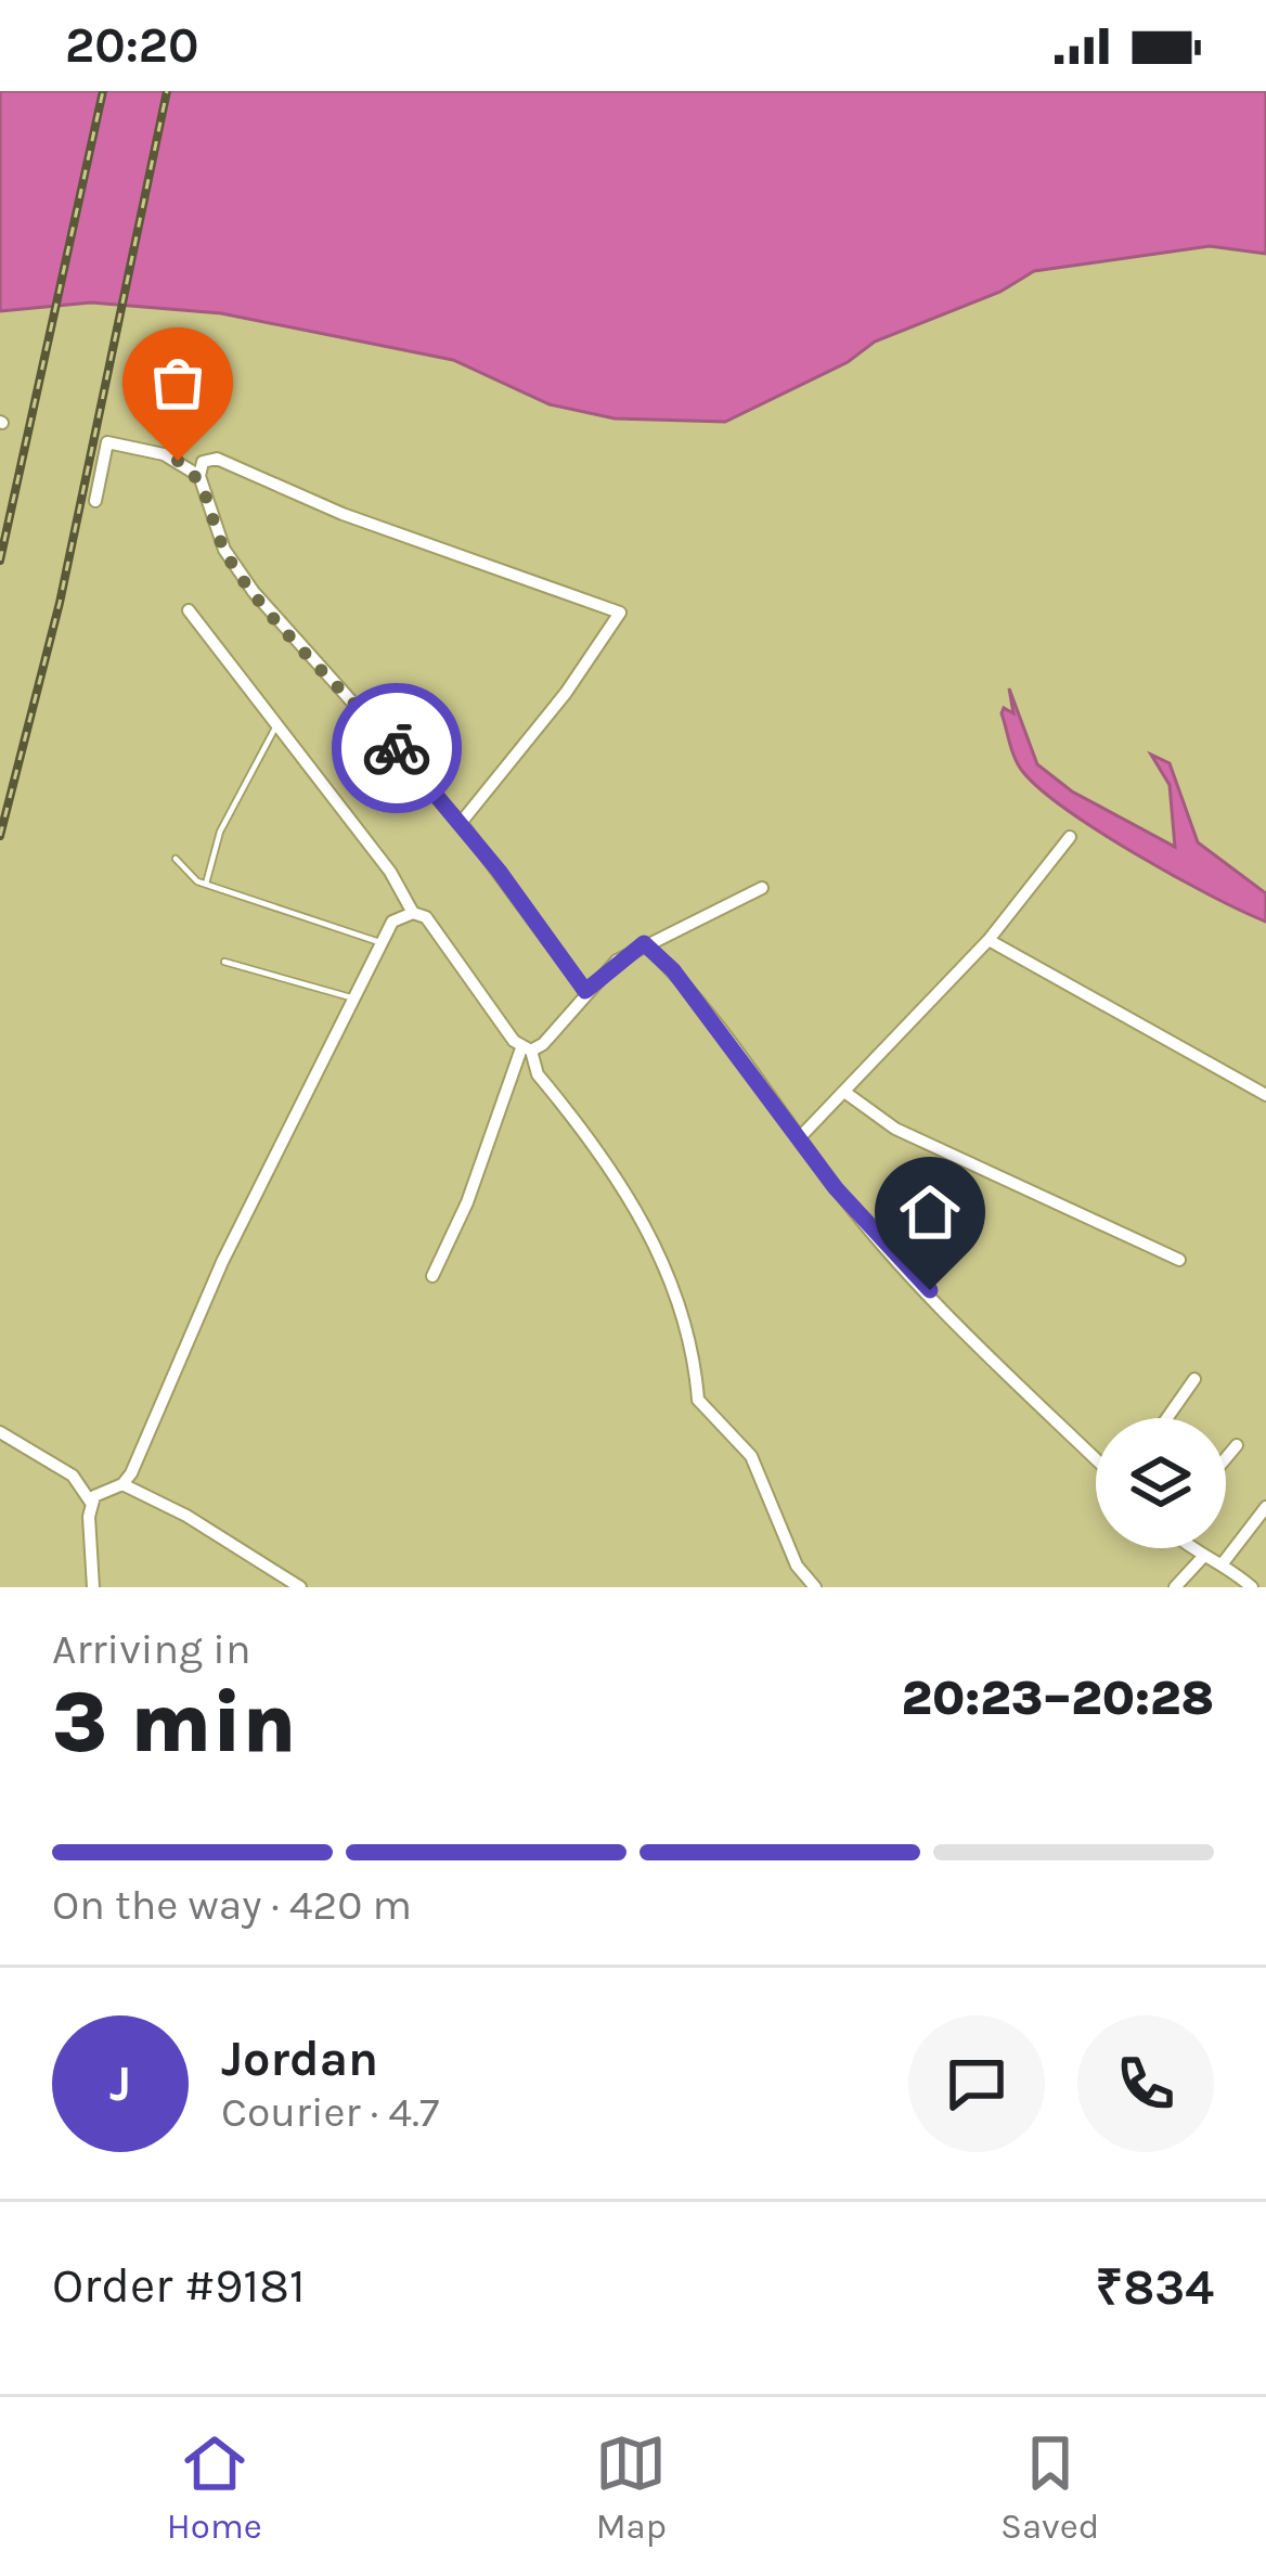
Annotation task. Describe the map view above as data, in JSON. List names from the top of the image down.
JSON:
{
  "page": {
    "status": "20:20",
    "heading": ["3 min", "Arriving in", "20:23–20:28"],
    "panel": [
      "Jordan",
      "Courier · 4.7",
      "Order #9181",
      "₹834"
    ],
    "bar": "On the way · 420 m",
    "round": "J",
    "tabs": ["Home", "Map", "Saved"]
  }
}
